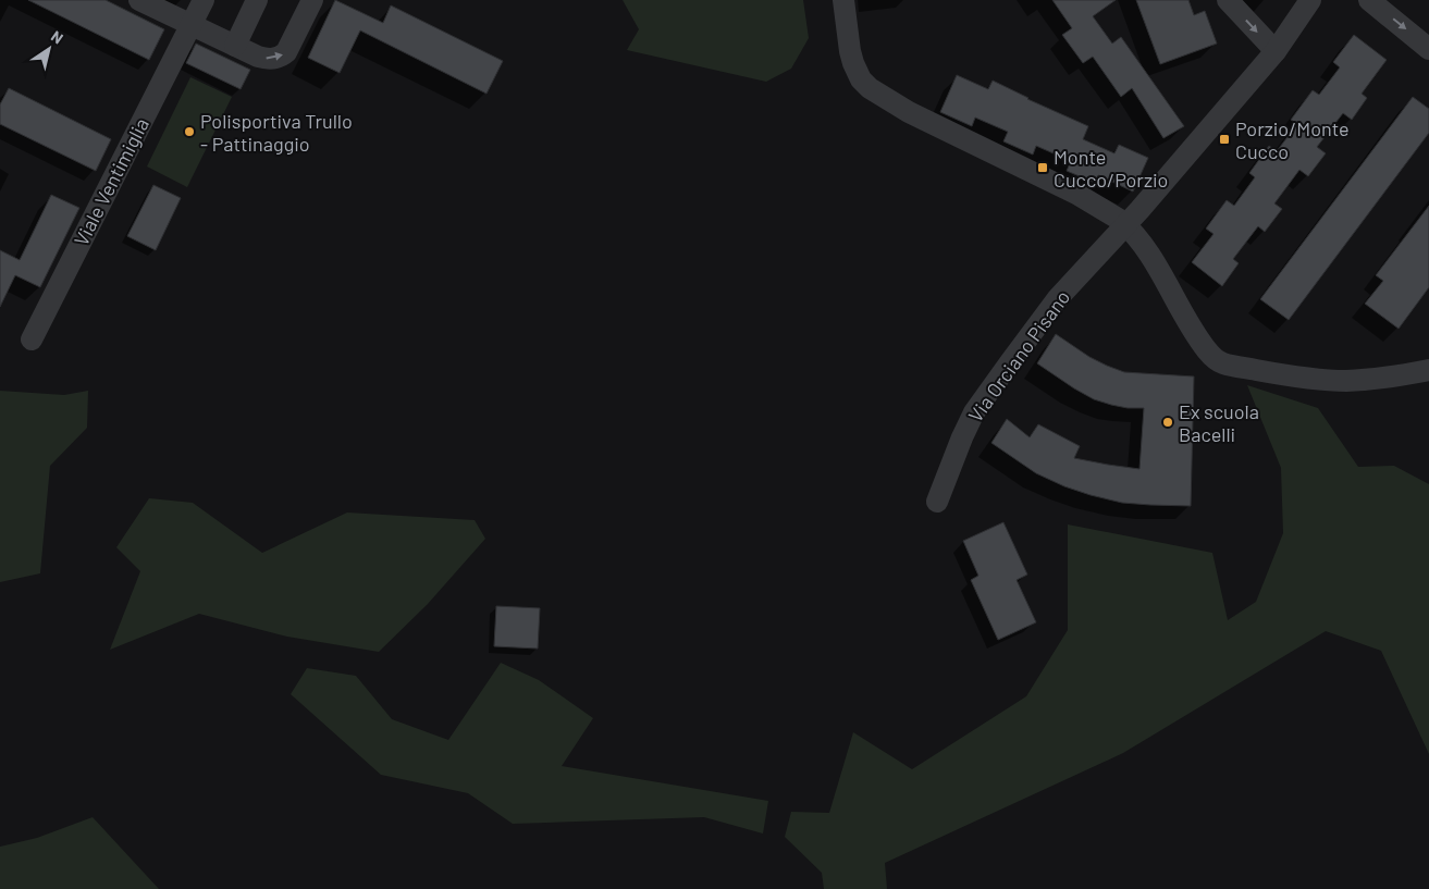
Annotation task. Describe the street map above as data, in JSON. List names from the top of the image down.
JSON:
{
  "streets": {
    "street": ["Viale Ventimiglia", "Via Orciano Pisano"]
  },
  "places": {
    "other": ["Polisportiva Trullo - Pattinaggio", "Ex scuola Bacelli"],
    "transit": ["Porzio/Monte Cucco", "Monte Cucco/Porzio"]
  },
  "north": "top right"
}
